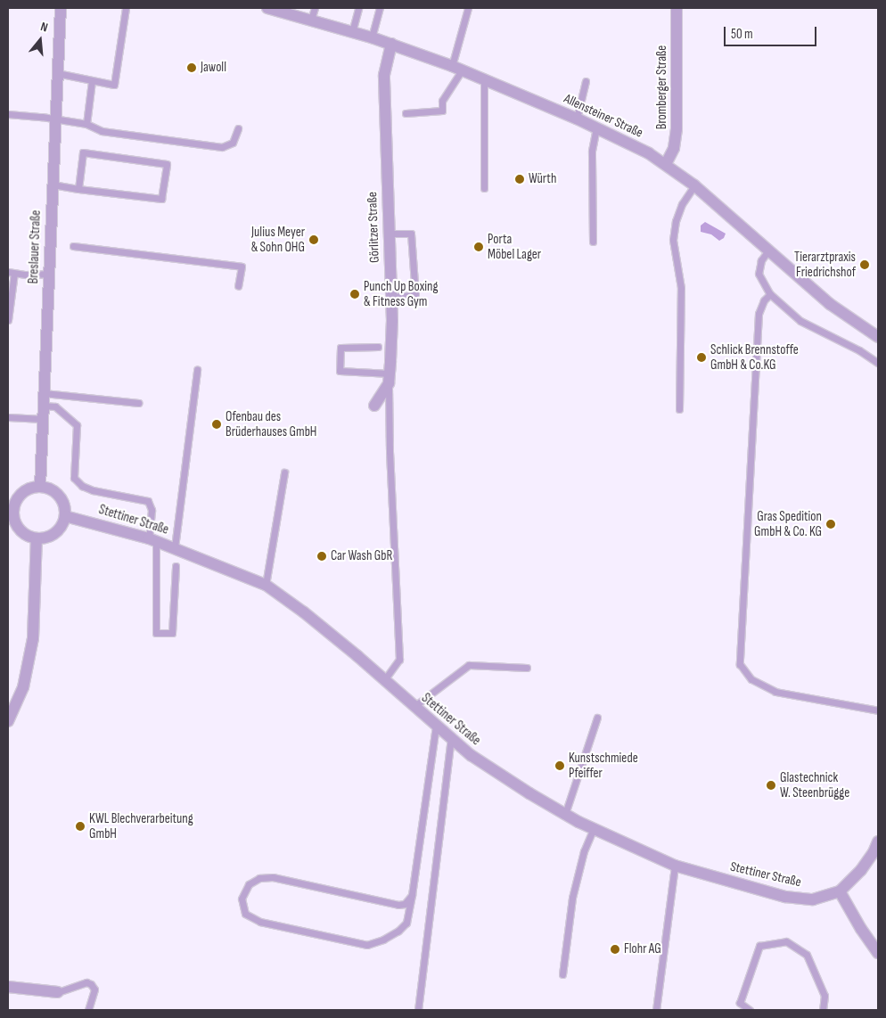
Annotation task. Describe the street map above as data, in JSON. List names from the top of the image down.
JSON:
{
  "streets": {
    "street": [
      "Bromberger Straße",
      "Allensteiner Straße",
      "Görlitzer Straße",
      "Breslauer Straße",
      "Stettiner Straße"
    ]
  },
  "crossings": [
    ["Bromberger Straße", "Allensteiner Straße"],
    ["Allensteiner Straße", "Görlitzer Straße"],
    ["Breslauer Straße", "Stettiner Straße"]
  ],
  "places": [
    "Jawoll",
    "Würth",
    "Julius Meyer & Sohn OHG",
    "Porta Möbel Lager",
    "Tierarztpraxis Friedrichshof",
    "Punch Up Boxing & Fitness Gym",
    "Schlick Brennstoffe GmbH & Co.KG",
    "Ofenbau des Brüderhauses GmbH",
    "Gras Spedition GmbH & Co. KG",
    "Car Wash GbR",
    "Kunstschmiede Pfeiffer",
    "Glastechnick W. Steenbrügge",
    "KWL Blechverarbeitung GmbH",
    "Flohr AG"
  ],
  "scale_bar": "50 m",
  "north": "top"
}
